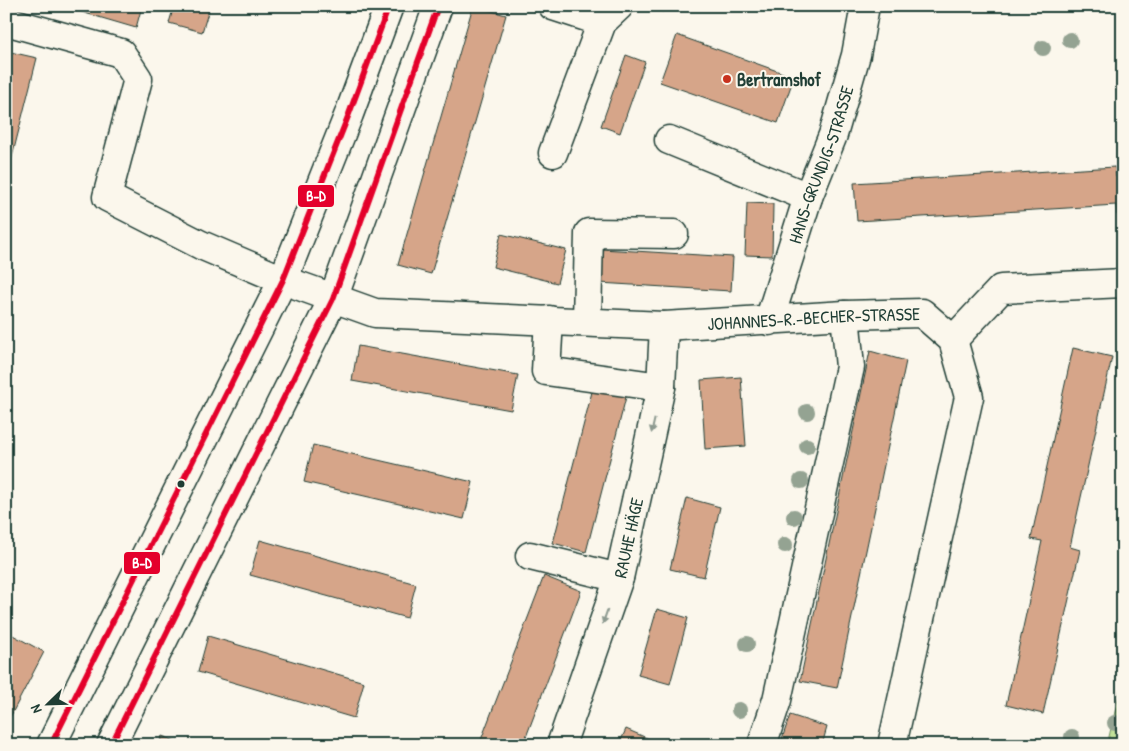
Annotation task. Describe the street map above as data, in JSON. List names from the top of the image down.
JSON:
{
  "streets": {
    "street": ["HANS-GRUNDIG-STRASSE", "JOHANNES-R.-BECHER-STRASSE", "RAUHE HÄGE"]
  },
  "crossings": [
    ["HANS-GRUNDIG-STRASSE", "JOHANNES-R.-BECHER-STRASSE"],
    ["JOHANNES-R.-BECHER-STRASSE", "RAUHE HÄGE"]
  ],
  "places": ["Bertramshof"],
  "lines": ["transit line B-D"],
  "north": "bottom left"
}
